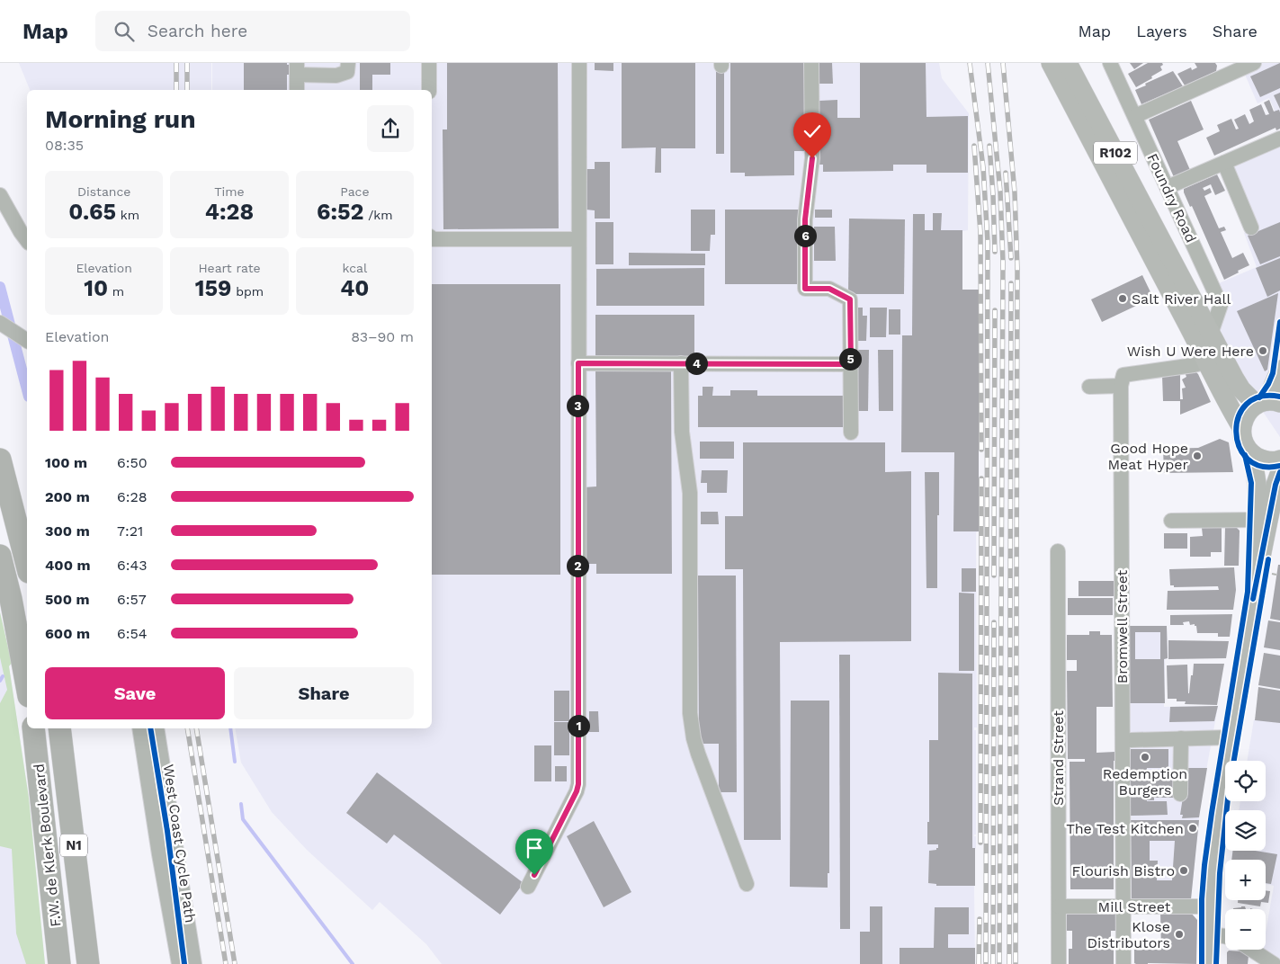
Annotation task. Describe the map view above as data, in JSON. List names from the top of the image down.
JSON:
{
  "streets": {
    "highway": ["F.W. de Klerk Boulevard", "N1"],
    "main road": ["R102"],
    "street": [
      "Foundry Road",
      "Bromwell Street",
      "Strand Street",
      "Mill Street"
    ],
    "cycle path": ["West Coast Cycle Path"]
  },
  "crossings": [
    ["R102", "Foundry Road"],
    ["R102", "Mill Street"],
    ["Bromwell Street", "Mill Street"],
    ["Strand Street", "Mill Street"]
  ],
  "places": [
    "Salt River Hall",
    "Wish U Were Here",
    "Good Hope Meat Hyper",
    "Redemption Burgers",
    "The Test Kitchen",
    "Flourish Bistro",
    "Klose Distributors"
  ],
  "page": {
    "header": "Map",
    "search": "Search here",
    "nav": ["Map", "Layers", "Share"],
    "heading": ["Morning run", "08:35"],
    "stats": [
      ["Distance", "0.65 km"],
      ["Time", "4:28"],
      ["Pace", "6:52 /km"],
      ["Elevation", "10 m"],
      ["Heart rate", "159 bpm"],
      ["kcal", "40"]
    ],
    "pins": [
      "6",
      "5",
      "4",
      "3",
      "2",
      "1"
    ],
    "chart": ["Elevation", "83–90 m"],
    "list": [
      {
        "name": "100 m",
        "note": "6:50"
      },
      {
        "name": "200 m",
        "note": "6:28"
      },
      {
        "name": "300 m",
        "note": "7:21"
      },
      {
        "name": "400 m",
        "note": "6:43"
      },
      {
        "name": "500 m",
        "note": "6:57"
      },
      {
        "name": "600 m",
        "note": "6:54"
      }
    ],
    "buttons": ["Save", "Share"],
    "map_buttons": ["+", "−"]
  }
}
